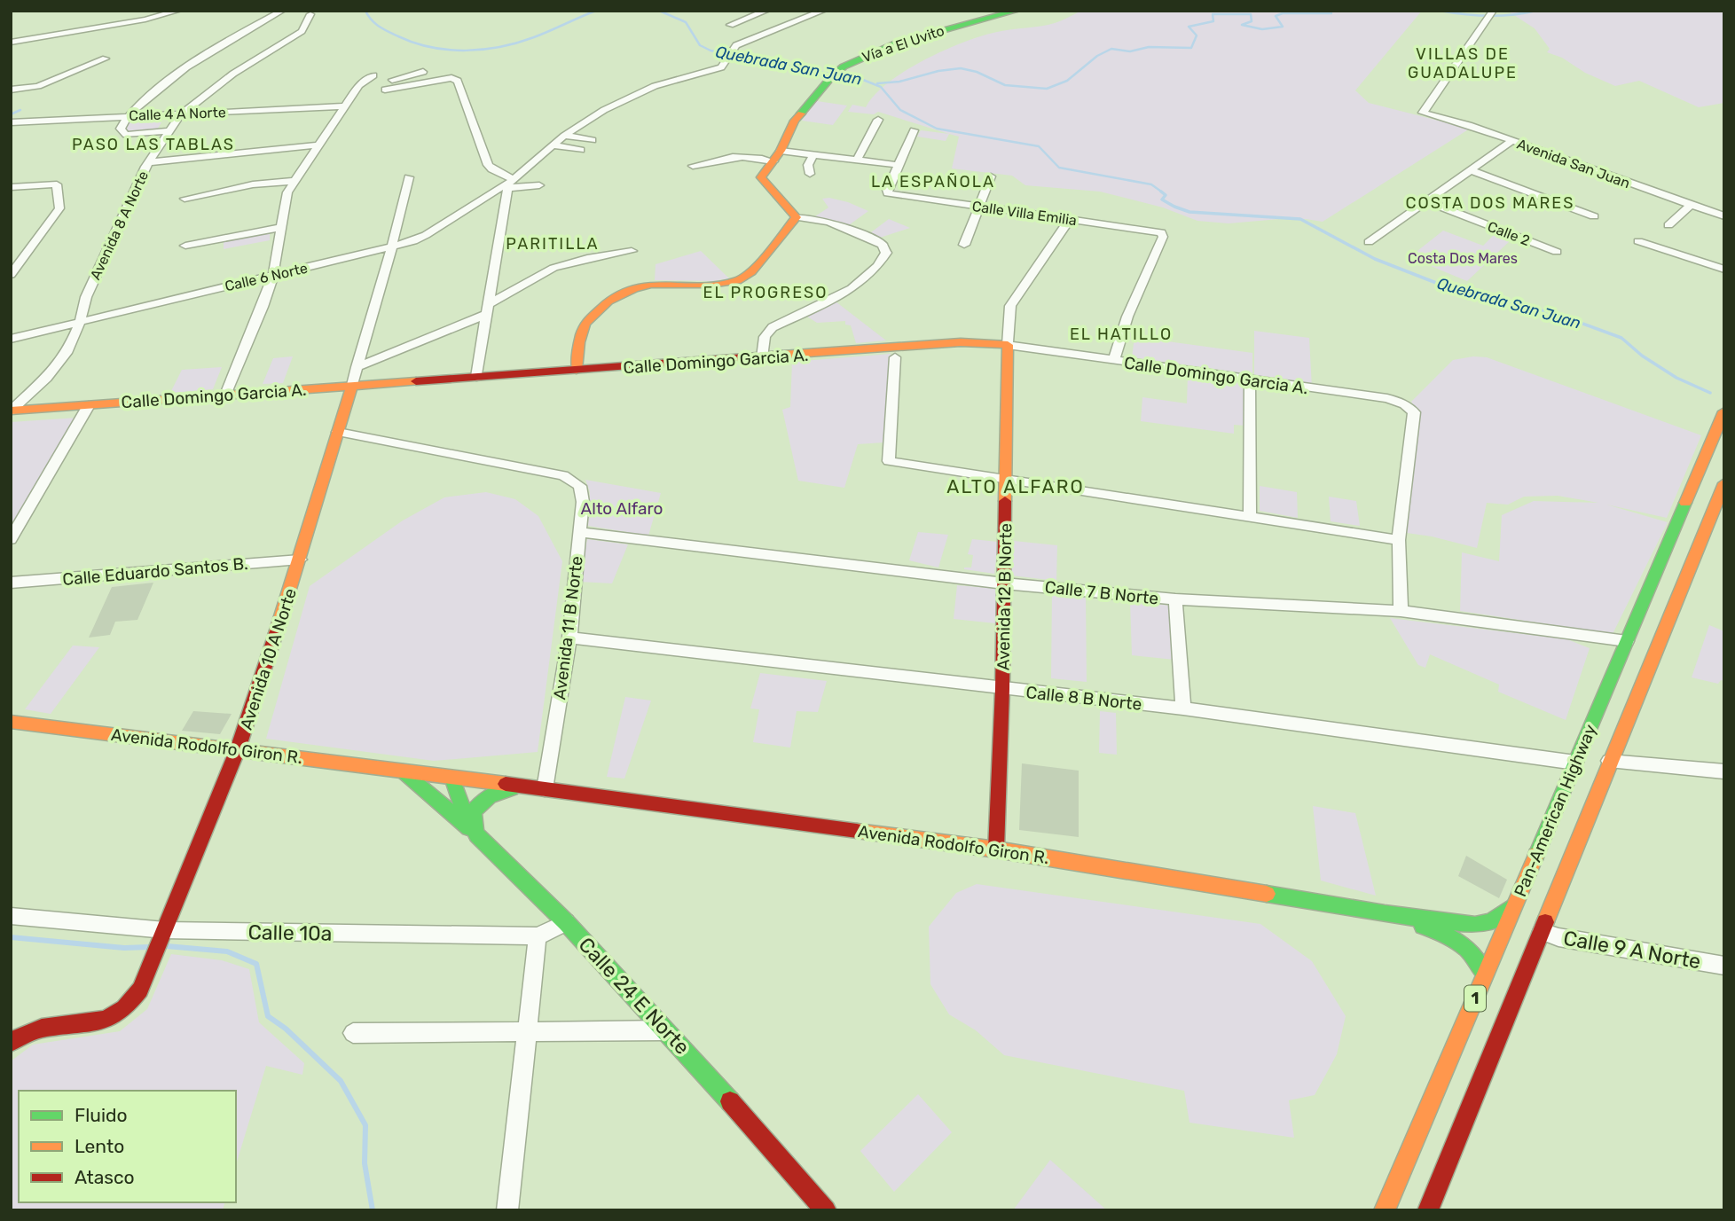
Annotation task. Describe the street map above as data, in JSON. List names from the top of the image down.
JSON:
{
  "streets": {
    "main road": [
      "Vía a El Uvito",
      "Calle Domingo Garcia A.",
      "Avenida 12 B Norte",
      "Avenida 10 A Norte",
      "Avenida Rodolfo Giron R.",
      "Pan-American Highway",
      "Calle 24 E Norte",
      "1"
    ],
    "street": [
      "Calle 4 A Norte",
      "Avenida San Juan",
      "Calle Villa Emilia",
      "Avenida 8 A Norte",
      "Calle 2",
      "Calle 6 Norte",
      "Calle Eduardo Santos B.",
      "Calle 7 B Norte",
      "Avenida 11 B Norte",
      "Calle 8 B Norte",
      "Calle 10a",
      "Calle 9 A Norte"
    ]
  },
  "crossings": [
    ["Calle 4 A Norte", "Avenida 8 A Norte"],
    ["Calle Villa Emilia", "Calle Domingo Garcia A."],
    ["Avenida 8 A Norte", "Calle 6 Norte"],
    ["Avenida 8 A Norte", "Calle Domingo Garcia A."],
    ["Calle 6 Norte", "Avenida 10 A Norte"],
    ["Calle Domingo Garcia A.", "Avenida 12 B Norte"],
    ["Calle Domingo Garcia A.", "Avenida 10 A Norte"],
    ["Calle Eduardo Santos B.", "Avenida 10 A Norte"],
    ["Calle 7 B Norte", "Avenida 12 B Norte"],
    ["Calle 7 B Norte", "Avenida 11 B Norte"],
    ["Calle 7 B Norte", "Pan-American Highway"],
    ["Avenida 12 B Norte", "Calle 8 B Norte"],
    ["Avenida 12 B Norte", "Avenida Rodolfo Giron R."],
    ["Avenida 11 B Norte", "Avenida 10 A Norte"],
    ["Avenida 11 B Norte", "Calle 8 B Norte"],
    ["Avenida 11 B Norte", "Avenida Rodolfo Giron R."],
    ["Avenida 10 A Norte", "Avenida Rodolfo Giron R."],
    ["Avenida 10 A Norte", "Calle 10a"],
    ["Calle 8 B Norte", "Pan-American Highway"],
    ["Avenida Rodolfo Giron R.", "Pan-American Highway"],
    ["Avenida Rodolfo Giron R.", "Calle 24 E Norte"],
    ["Pan-American Highway", "Calle 9 A Norte"],
    ["Calle 10a", "Calle 24 E Norte"]
  ],
  "districts": [
    "VILLAS DE GUADALUPE",
    "PASO LAS TABLAS",
    "LA ESPAÑOLA",
    "COSTA DOS MARES",
    "PARITILLA",
    "EL PROGRESO",
    "EL HATILLO",
    "ALTO ALFARO"
  ],
  "water": ["Quebrada San Juan"],
  "parks": ["Costa Dos Mares", "Alto Alfaro"],
  "legend": ["Fluido", "Lento", "Atasco"]
}
